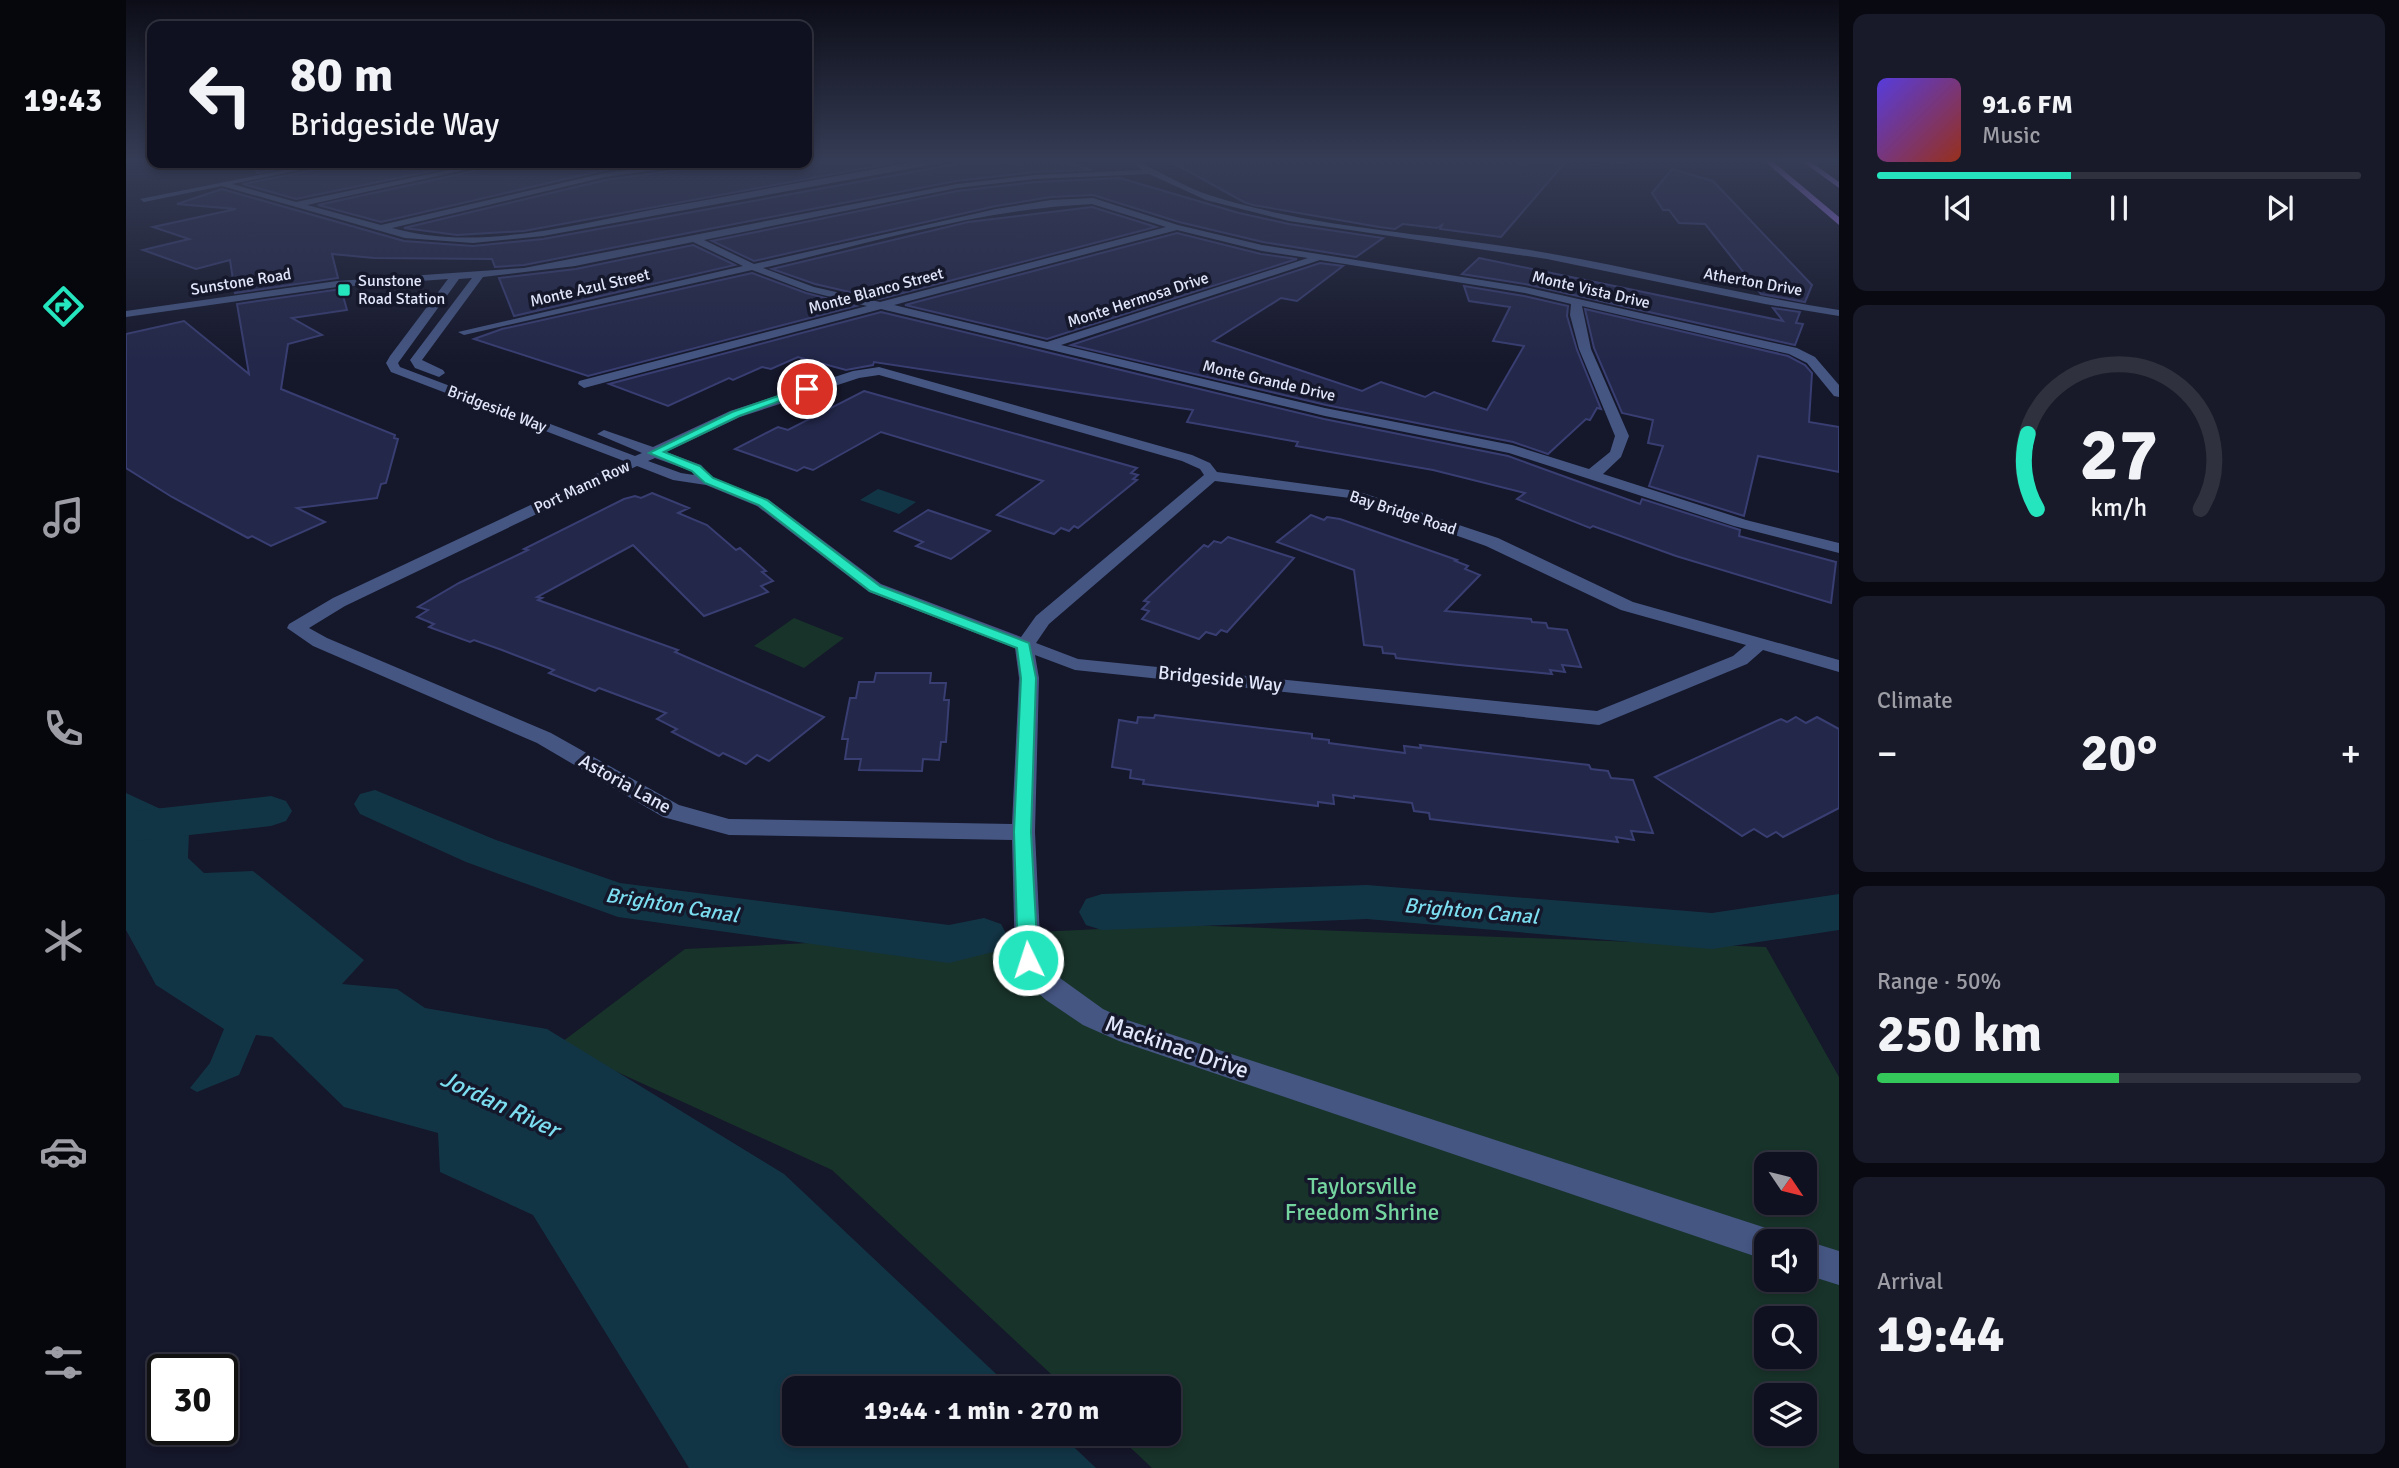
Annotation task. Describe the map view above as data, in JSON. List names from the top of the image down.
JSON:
{
  "streets": {
    "street": [
      "Sunstone Road",
      "Atherton Drive",
      "Monte Azul Street",
      "Monte Vista Drive",
      "Monte Blanco Street",
      "Monte Hermosa Drive",
      "Monte Grande Drive",
      "Bridgeside Way",
      "Port Mann Row",
      "Bay Bridge Road",
      "Astoria Lane",
      "Mackinac Drive"
    ]
  },
  "crossings": [
    ["Sunstone Road", "Monte Grande Drive"],
    ["Sunstone Road", "Bridgeside Way"],
    ["Monte Azul Street", "Monte Grande Drive"],
    ["Monte Vista Drive", "Monte Blanco Street"],
    ["Monte Vista Drive", "Monte Hermosa Drive"],
    ["Monte Blanco Street", "Monte Grande Drive"],
    ["Monte Hermosa Drive", "Monte Grande Drive"],
    ["Bridgeside Way", "Port Mann Row"],
    ["Bridgeside Way", "Bay Bridge Road"],
    ["Bridgeside Way", "Mackinac Drive"],
    ["Port Mann Row", "Bay Bridge Road"],
    ["Port Mann Row", "Astoria Lane"],
    ["Astoria Lane", "Mackinac Drive"]
  ],
  "water": ["Brighton Canal", "Jordan River"],
  "parks": ["Taylorsville Freedom Shrine"],
  "places": {
    "transit": ["Sunstone Road Station"]
  },
  "north": "bottom right",
  "page": {
    "tabs": "19:43",
    "turn": ["80 m", "Bridgeside Way"],
    "song": ["91.6 FM", "Music"],
    "tile": [
      "Climate",
      ["Range · 50%", "250 km"],
      ["Arrival", "19:44"]
    ],
    "heat": ["−", "20°", "+"],
    "limit": "30",
    "trip": "19:44 · 1 min · 270 m",
    "gauge": ["27", "km/h"]
  }
}
